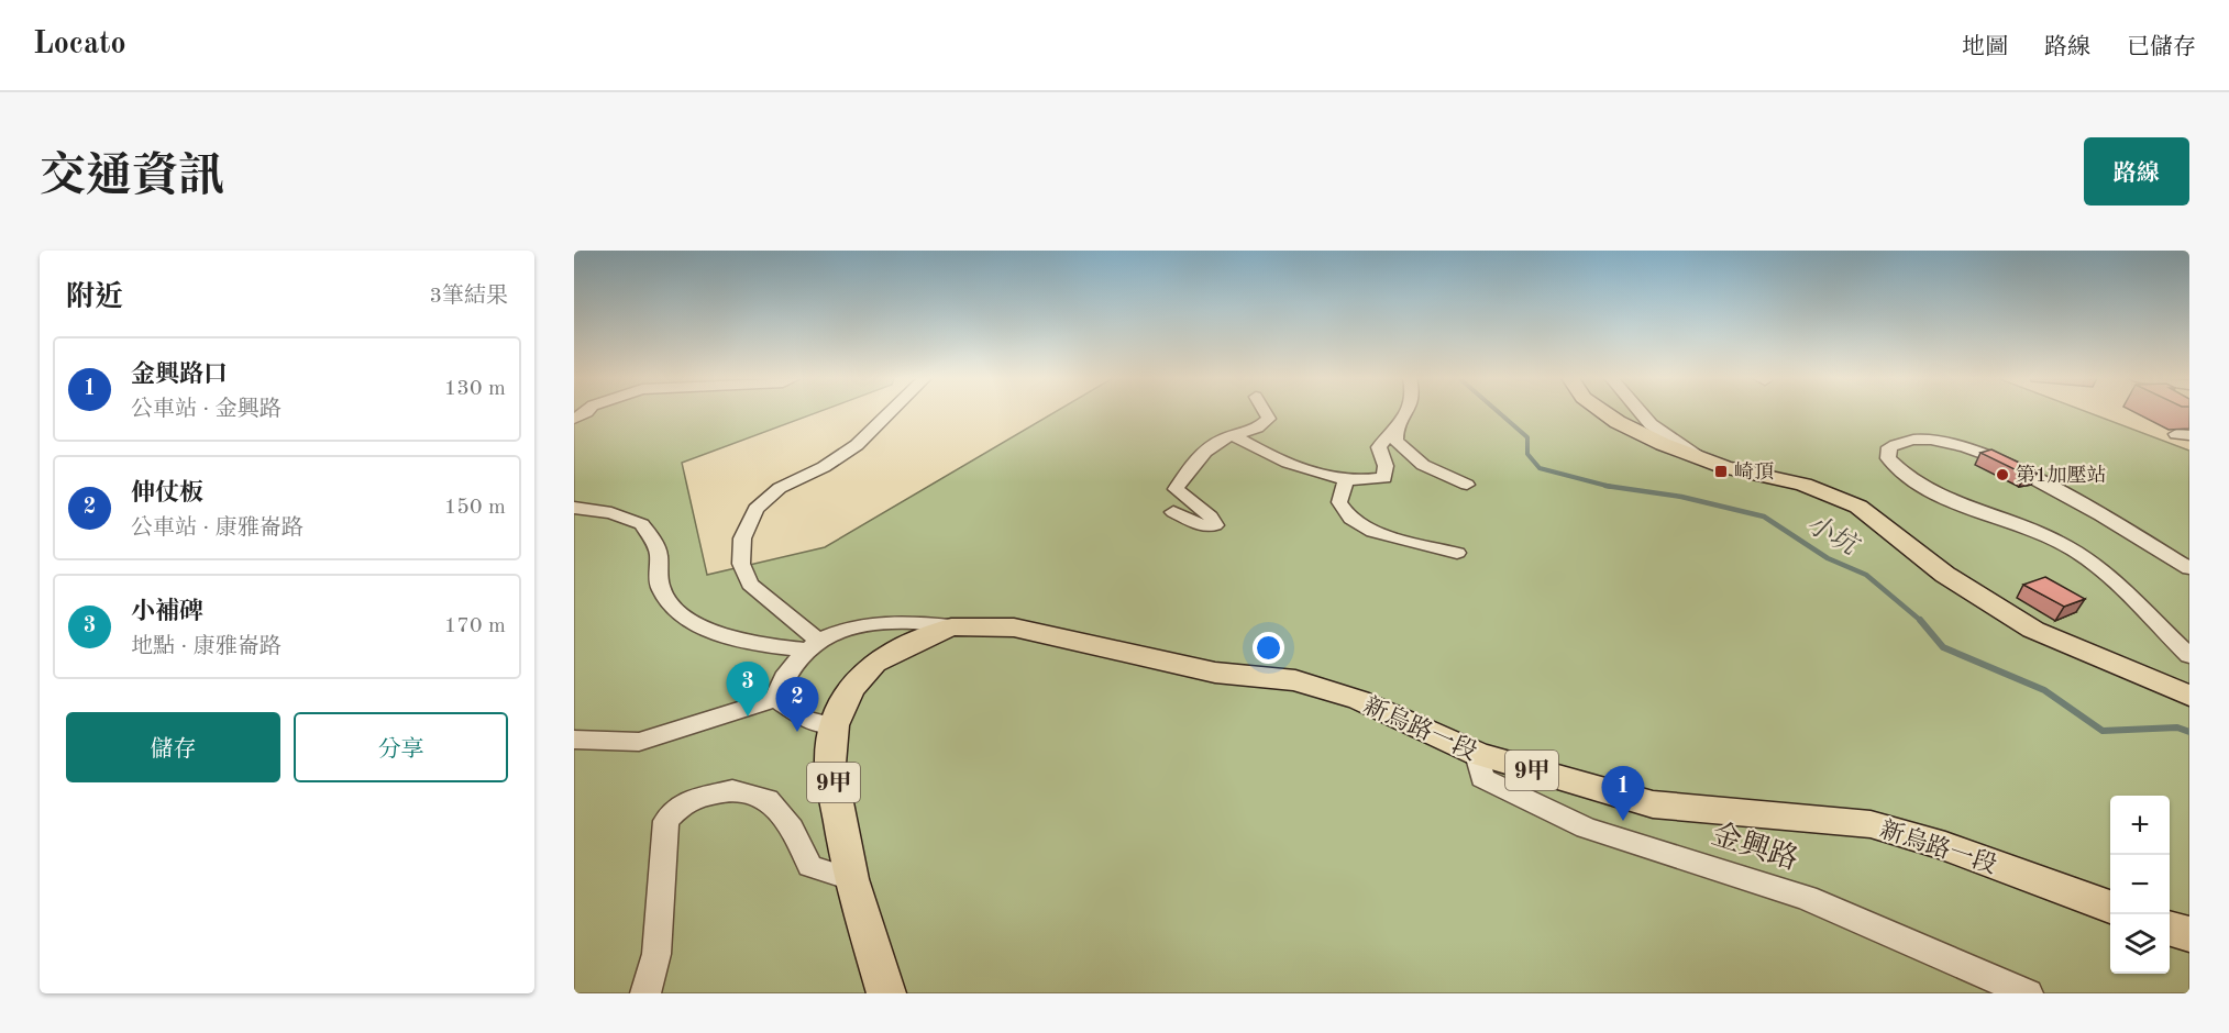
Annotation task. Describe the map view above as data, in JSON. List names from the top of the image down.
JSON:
{
  "streets": {
    "main road": ["新烏路一段", "9甲"],
    "street": ["金興路"]
  },
  "crossings": [
    ["新烏路一段", "9甲"],
    ["新烏路一段", "金興路"]
  ],
  "water": ["小坑"],
  "places": {
    "transit": ["崎頂"],
    "other": ["第1加壓站"]
  },
  "page": {
    "header": "Locato",
    "nav": ["地圖", "路線", "已儲存"],
    "title": "交通資訊",
    "buttons": [
      "路線",
      ["儲存", "分享"]
    ],
    "heading": ["附近", "3筆結果"],
    "list": [
      {
        "mark": "1",
        "name": "金興路口",
        "note": "公車站 · 金興路",
        "value": "130 m"
      },
      {
        "mark": "2",
        "name": "伸仗板",
        "note": "公車站 · 康雅崙路",
        "value": "150 m"
      },
      {
        "mark": "3",
        "name": "小補碑",
        "note": "地點 · 康雅崙路",
        "value": "170 m"
      }
    ],
    "pins": ["3", "2", "1"],
    "map_buttons": ["+", "−"]
  }
}
